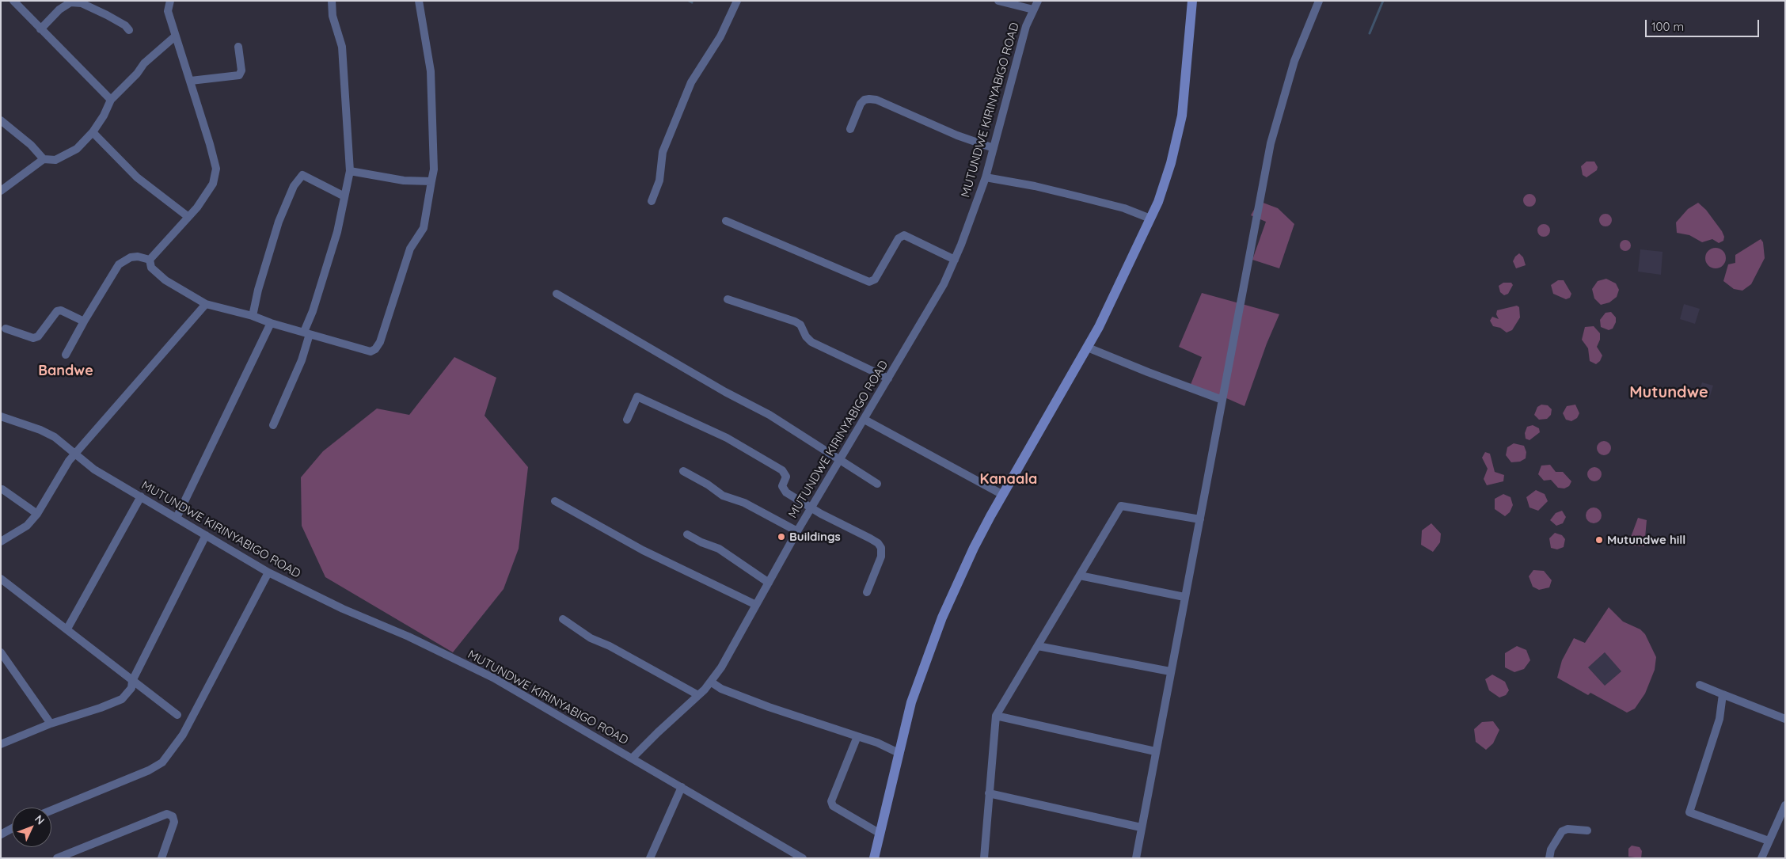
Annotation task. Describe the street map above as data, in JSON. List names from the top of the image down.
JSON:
{
  "streets": {
    "street": ["MUTUNDWE KIRINYABIGO ROAD"]
  },
  "districts": ["Bandwe", "Mutundwe", "Kanaala"],
  "places": ["Buildings", "Mutundwe hill"],
  "scale_bar": "100 m",
  "north": "top right"
}
